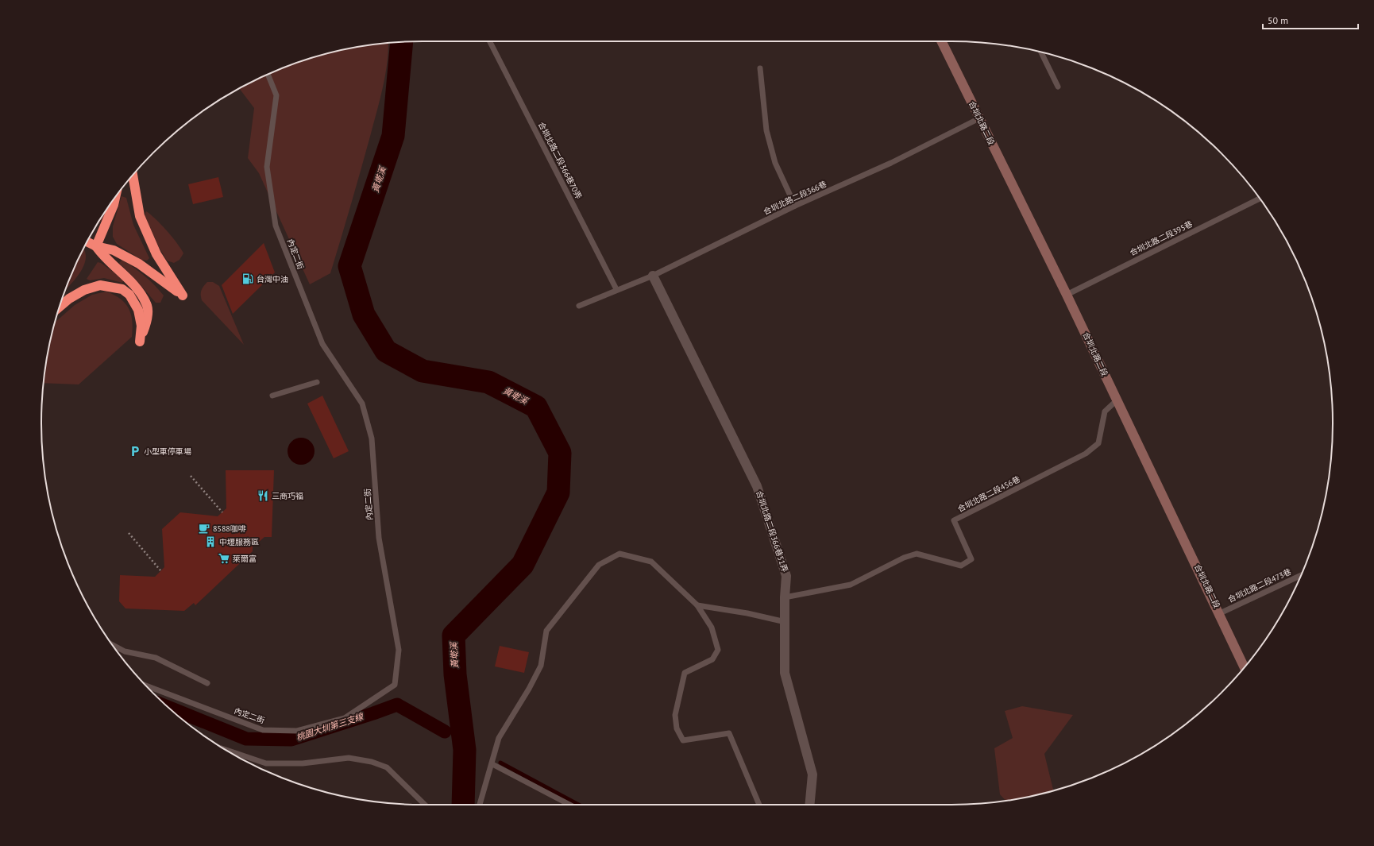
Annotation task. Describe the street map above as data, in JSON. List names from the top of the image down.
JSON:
{
  "streets": {
    "street": ["合圳北路二段", "合圳北路二段366巷51弄"],
    "lane": [
      "合圳北路二段366巷70弄",
      "合圳北路二段366巷",
      "合圳北路二段395巷",
      "內定二街",
      "合圳北路二段456巷",
      "合圳北路二段473巷"
    ]
  },
  "crossings": [
    ["合圳北路二段", "合圳北路二段366巷"],
    ["合圳北路二段", "合圳北路二段395巷"],
    ["合圳北路二段", "合圳北路二段456巷"],
    ["合圳北路二段", "合圳北路二段473巷"],
    ["合圳北路二段366巷70弄", "合圳北路二段366巷"],
    ["合圳北路二段366巷", "合圳北路二段366巷51弄"],
    ["合圳北路二段456巷", "合圳北路二段366巷51弄"]
  ],
  "water": ["黃墘溪", "桃園大圳第三支線"],
  "places": {
    "fuel station": ["台灣中油"],
    "parking": ["小型車停車場"],
    "restaurant": ["三商巧福"],
    "cafe": ["8588咖啡"],
    "building": ["中壢服務區"],
    "supermarket": ["萊爾富"]
  },
  "scale_bar": "50 m"
}
